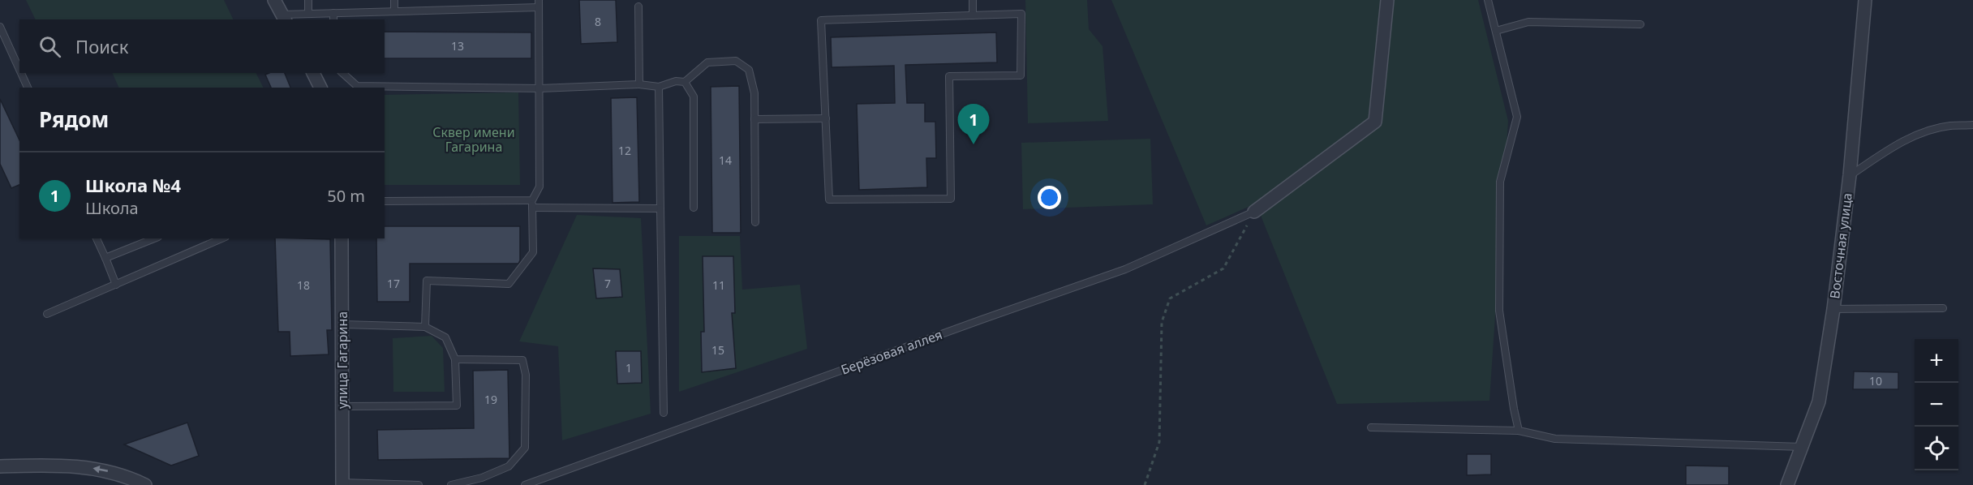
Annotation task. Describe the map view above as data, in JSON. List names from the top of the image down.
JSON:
{
  "streets": {
    "street": ["Восточная улица", "улица Гагарина"],
    "lane": ["Берёзовая аллея"]
  },
  "parks": ["Сквер имени Гагарина"],
  "house_numbers": [
    "8",
    "13",
    "12",
    "14",
    "17",
    "7",
    "18",
    "11",
    "15",
    "1",
    "10",
    "19"
  ],
  "page": {
    "search": "Поиск",
    "heading": "Рядом",
    "pins": "1",
    "list": [
      {
        "mark": "1",
        "name": "Школа №4",
        "note": "Школа",
        "value": "50 m"
      }
    ],
    "map_buttons": ["+", "−"]
  }
}
